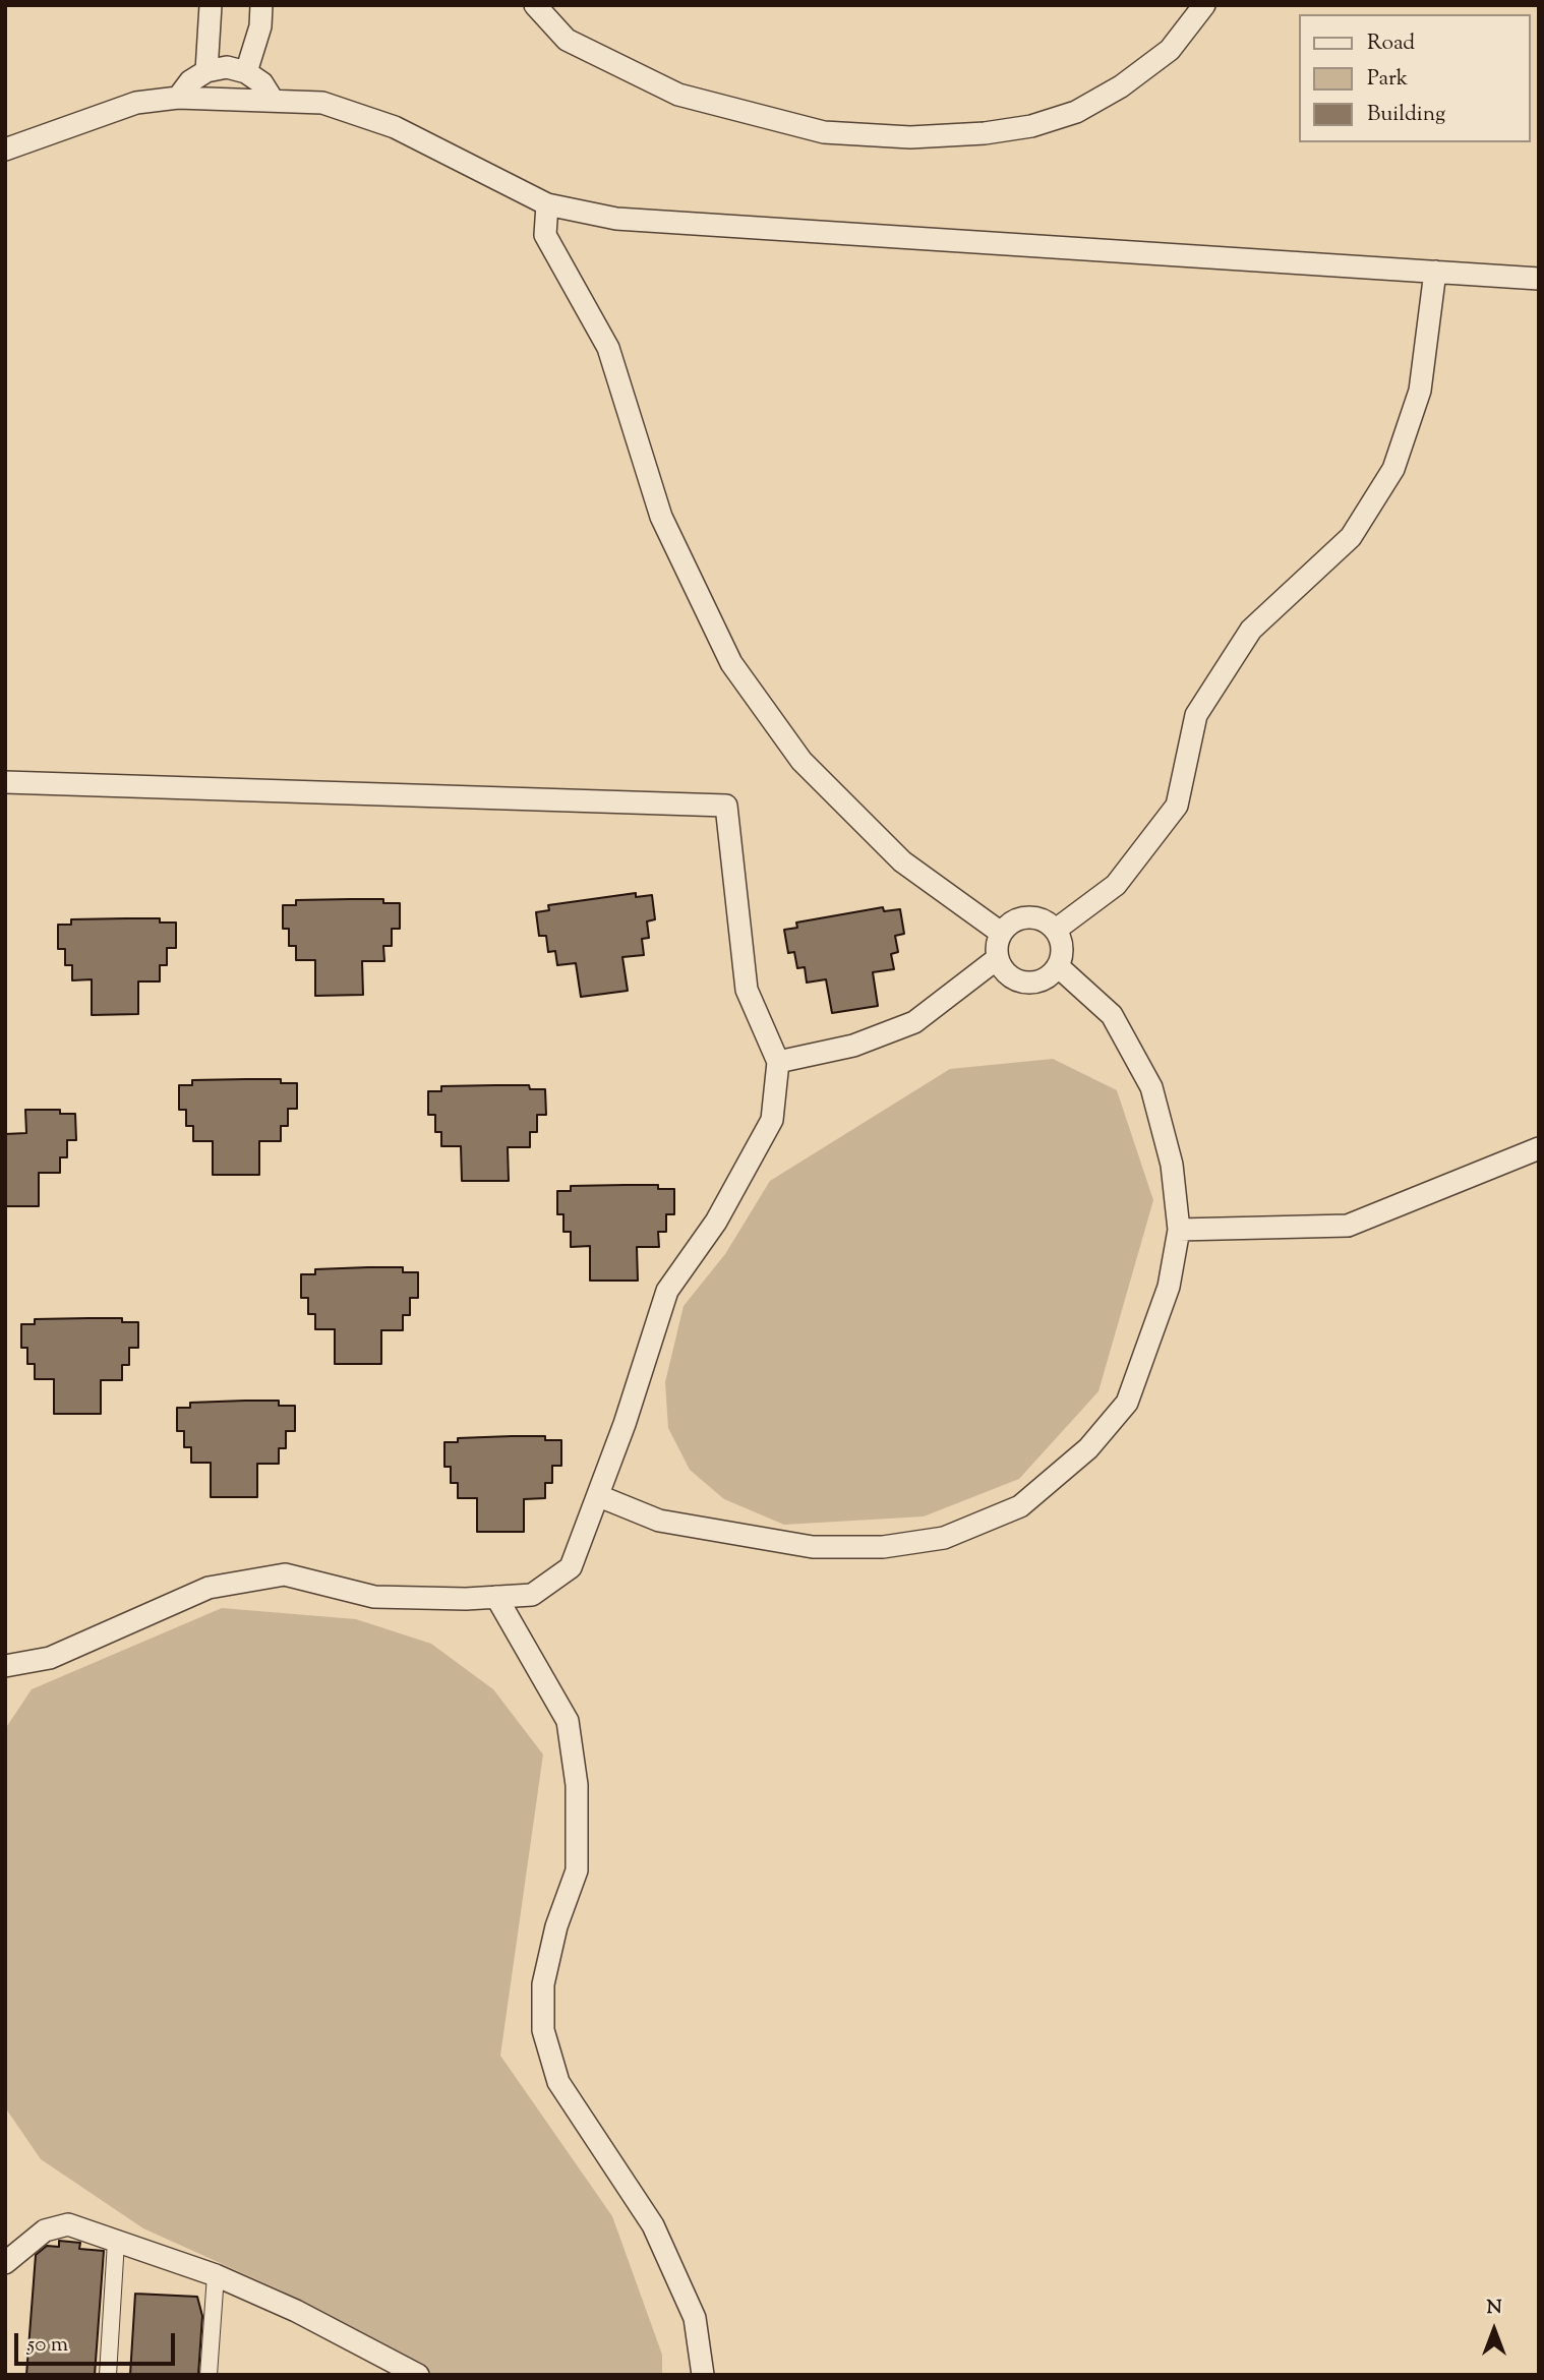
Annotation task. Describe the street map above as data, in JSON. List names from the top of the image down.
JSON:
{
  "legend": ["Road", "Park", "Building"],
  "scale_bar": "50 m",
  "north": "top"
}
